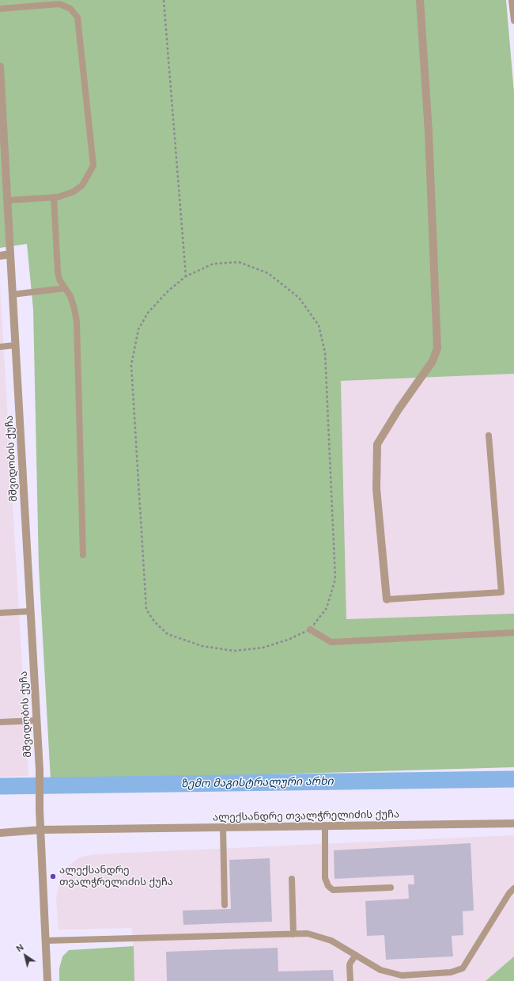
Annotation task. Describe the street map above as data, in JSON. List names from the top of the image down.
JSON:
{
  "streets": {
    "street": ["მშვიდობის ქუჩა", "ალექსანდრე თვალჭრელიძის ქუჩა"]
  },
  "crossings": [
    ["მშვიდობის ქუჩა", "ალექსანდრე თვალჭრელიძის ქუჩა"]
  ],
  "water": ["ზემო მაგისტრალური არხი"],
  "places": ["ალექსანდრე თვალჭრელიძის ქუჩა"],
  "north": "top left"
}
